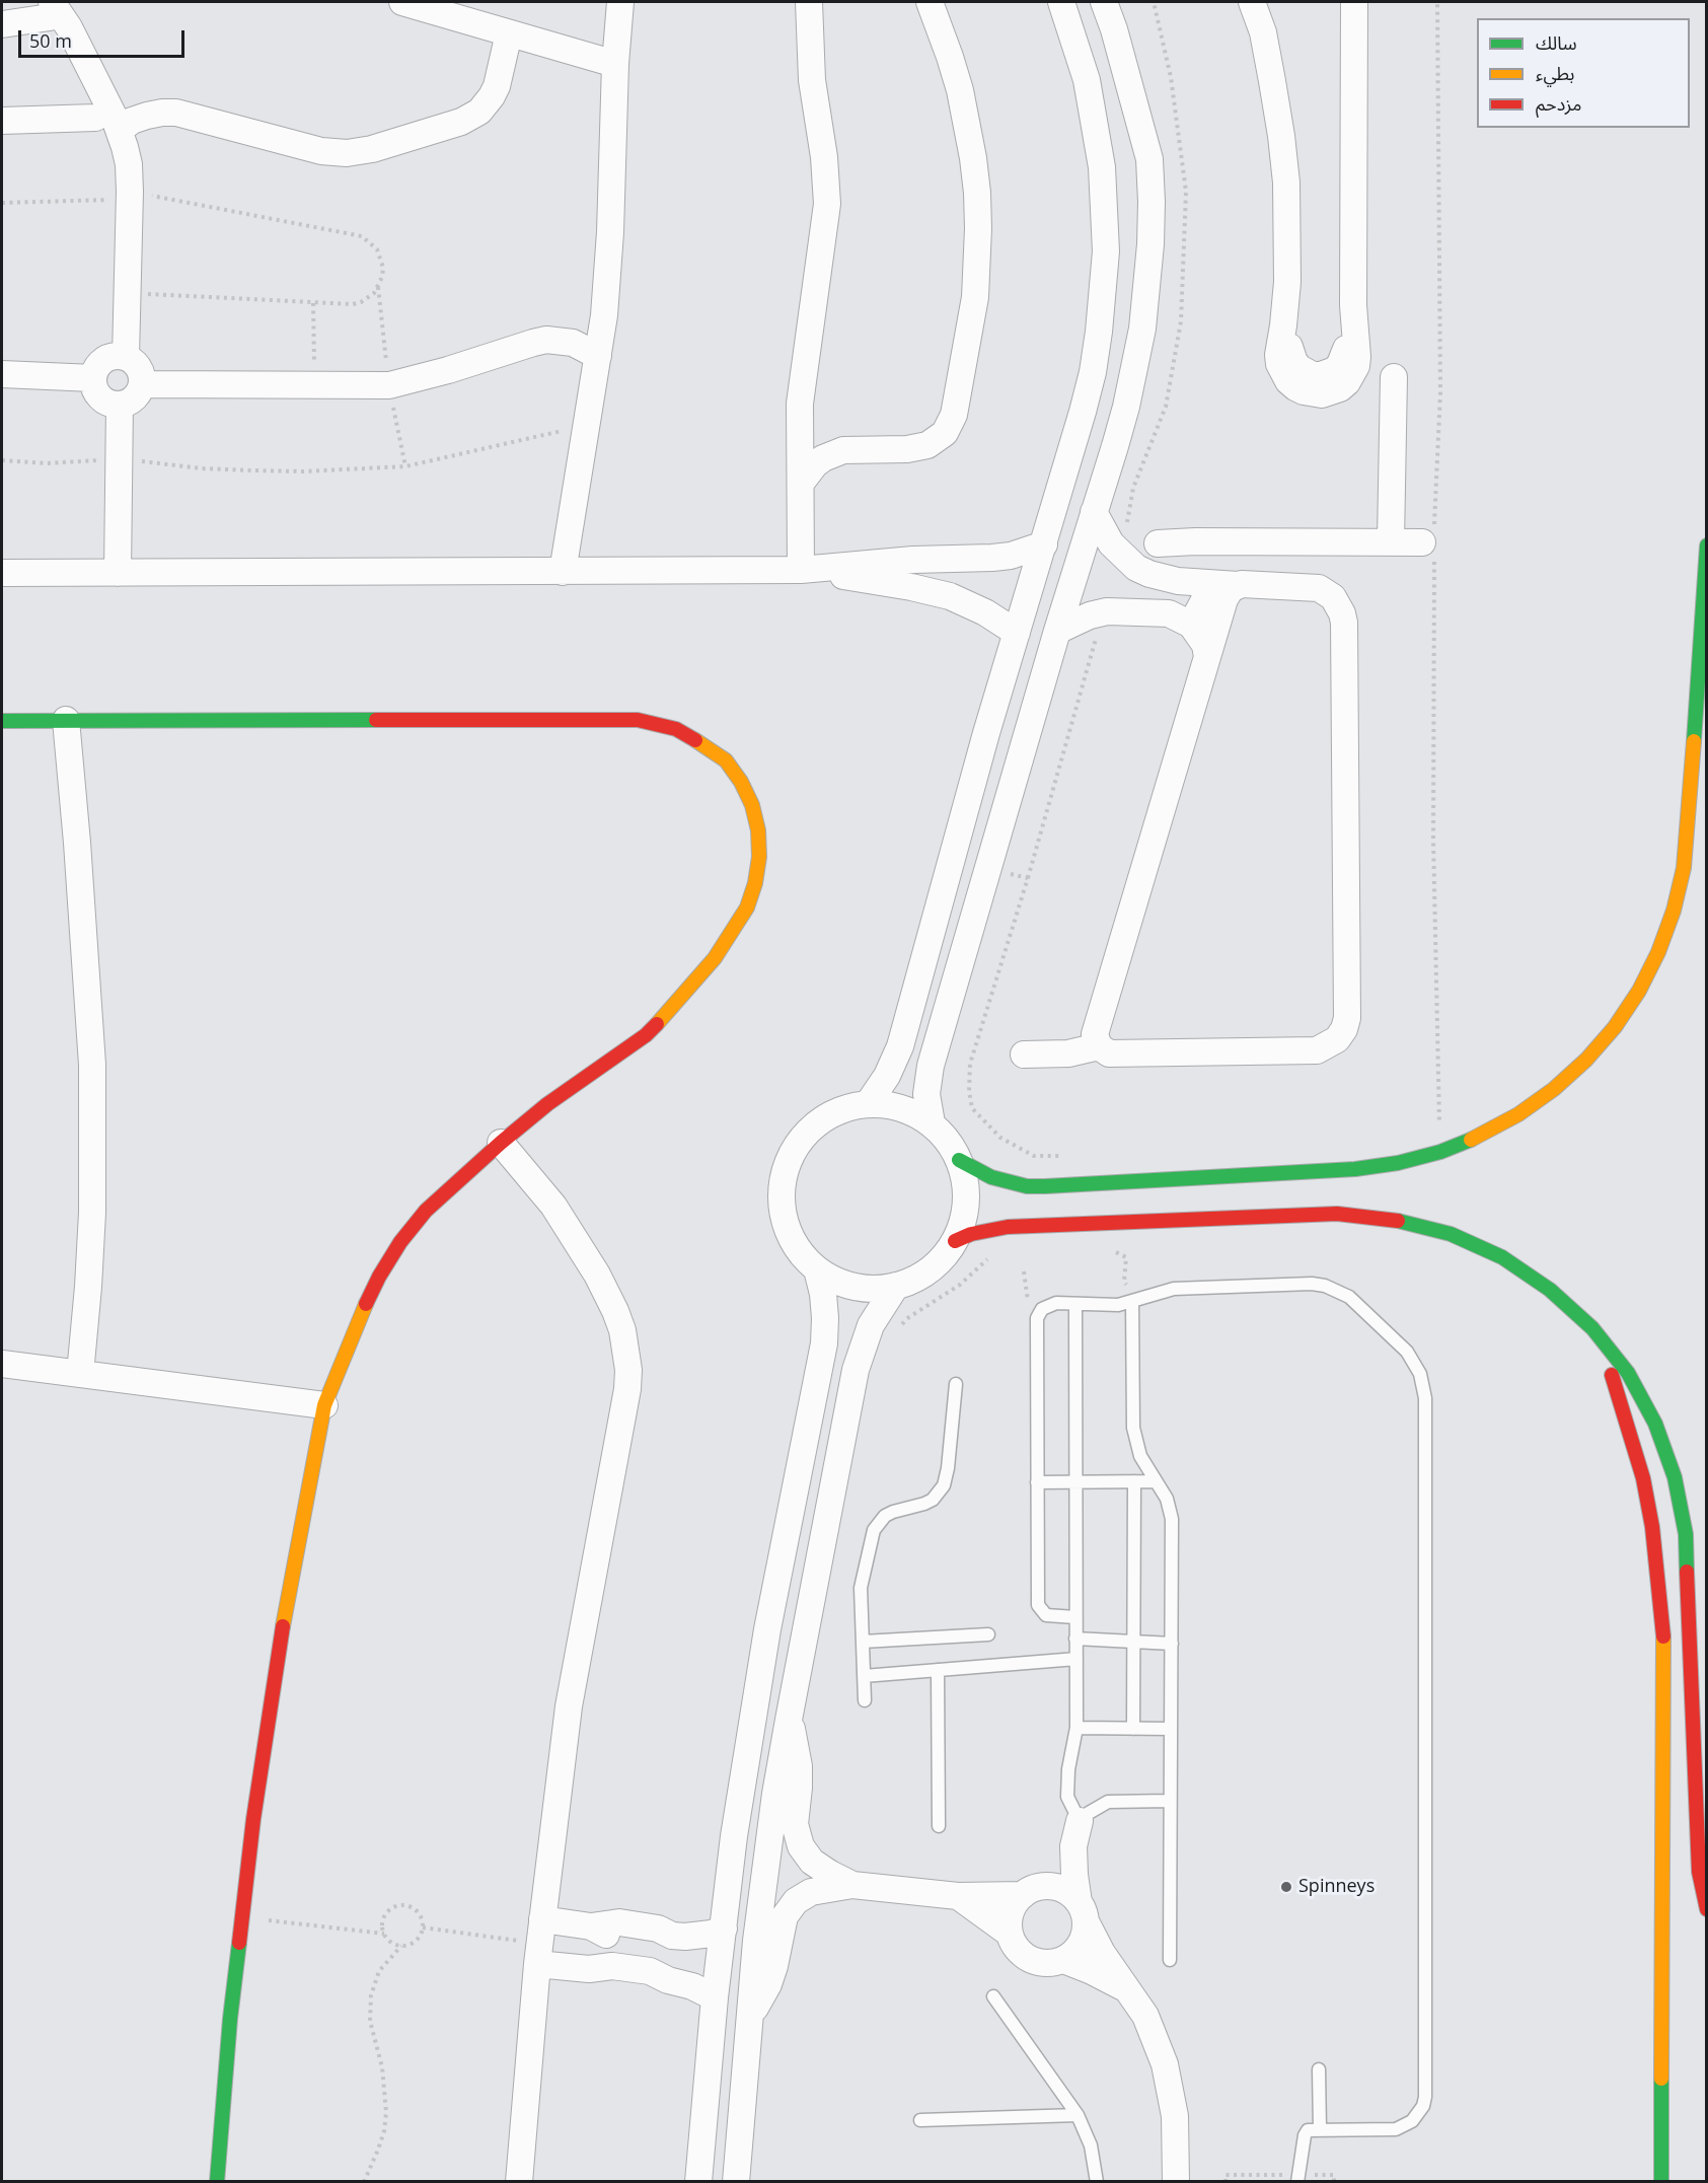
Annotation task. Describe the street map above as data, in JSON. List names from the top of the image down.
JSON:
{
  "places": ["Spinneys"],
  "legend": ["سالك", "بطيء", "مزدحم"],
  "scale_bar": "50 m"
}
